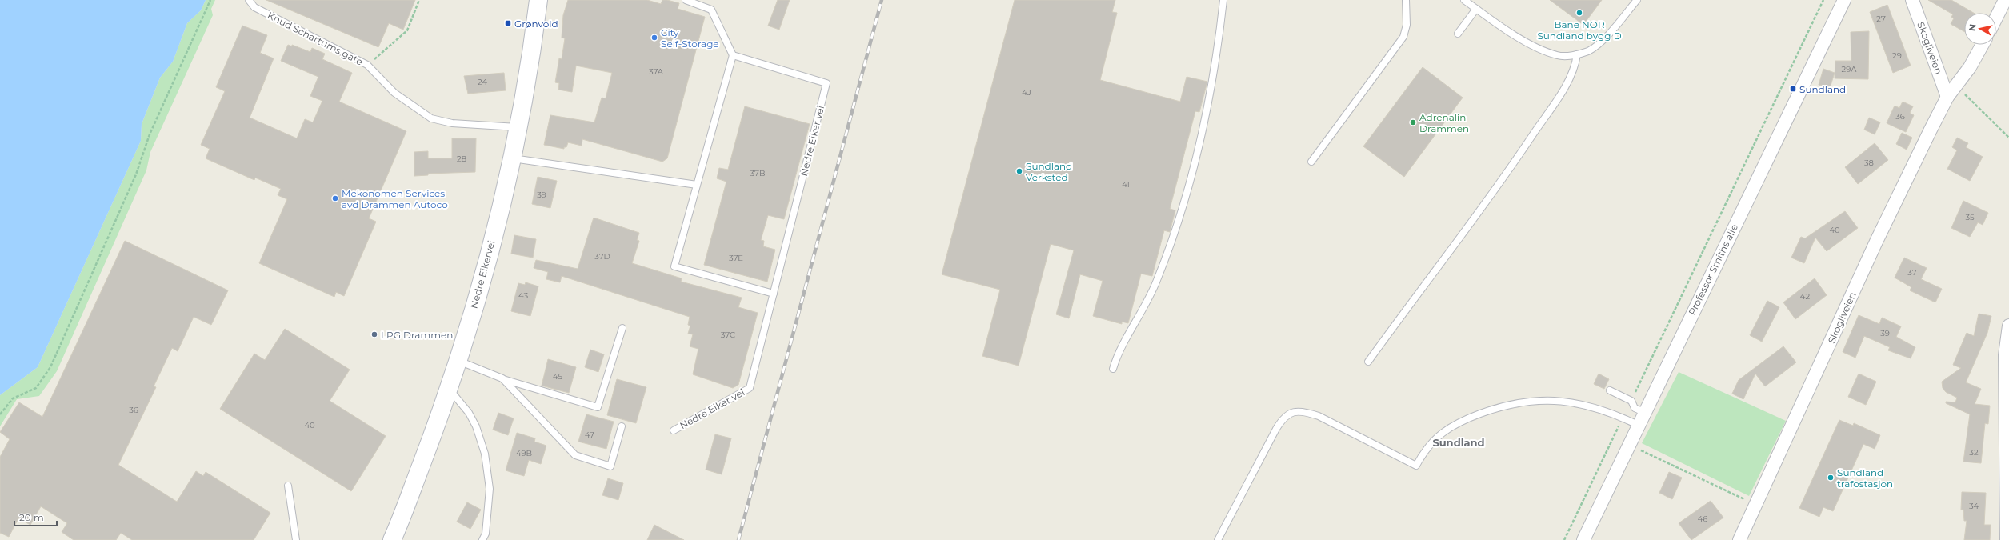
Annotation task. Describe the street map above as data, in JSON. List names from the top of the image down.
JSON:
{
  "streets": {
    "main road": ["Nedre Eikervei"],
    "street": ["Skogliveien", "Professor Smiths alle"],
    "lane": ["Knud Schartums gate", "Nedre Eiker vei"]
  },
  "crossings": [
    ["Knud Schartums gate", "Nedre Eikervei"]
  ],
  "districts": ["Sundland"],
  "places": {
    "other": [
      "Bane NOR Sundland bygg D",
      "City Self-Storage",
      "Adrenalin Drammen",
      "Sundland Verksted",
      "Mekonomen Services avd Drammen Autoco",
      "LPG Drammen",
      "Sundland trafostasjon"
    ],
    "transit": ["Grønvold", "Sundland"]
  },
  "house_numbers": [
    "27",
    "29",
    "29A",
    "37A",
    "24",
    "4J",
    "36",
    "28",
    "38",
    "37B",
    "4I",
    "39",
    "35",
    "40",
    "37D",
    "37E",
    "37",
    "43",
    "42",
    "39",
    "37C",
    "45",
    "36",
    "40",
    "47",
    "32",
    "49B",
    "34",
    "46"
  ],
  "scale_bar": "20 m",
  "north": "left"
}
